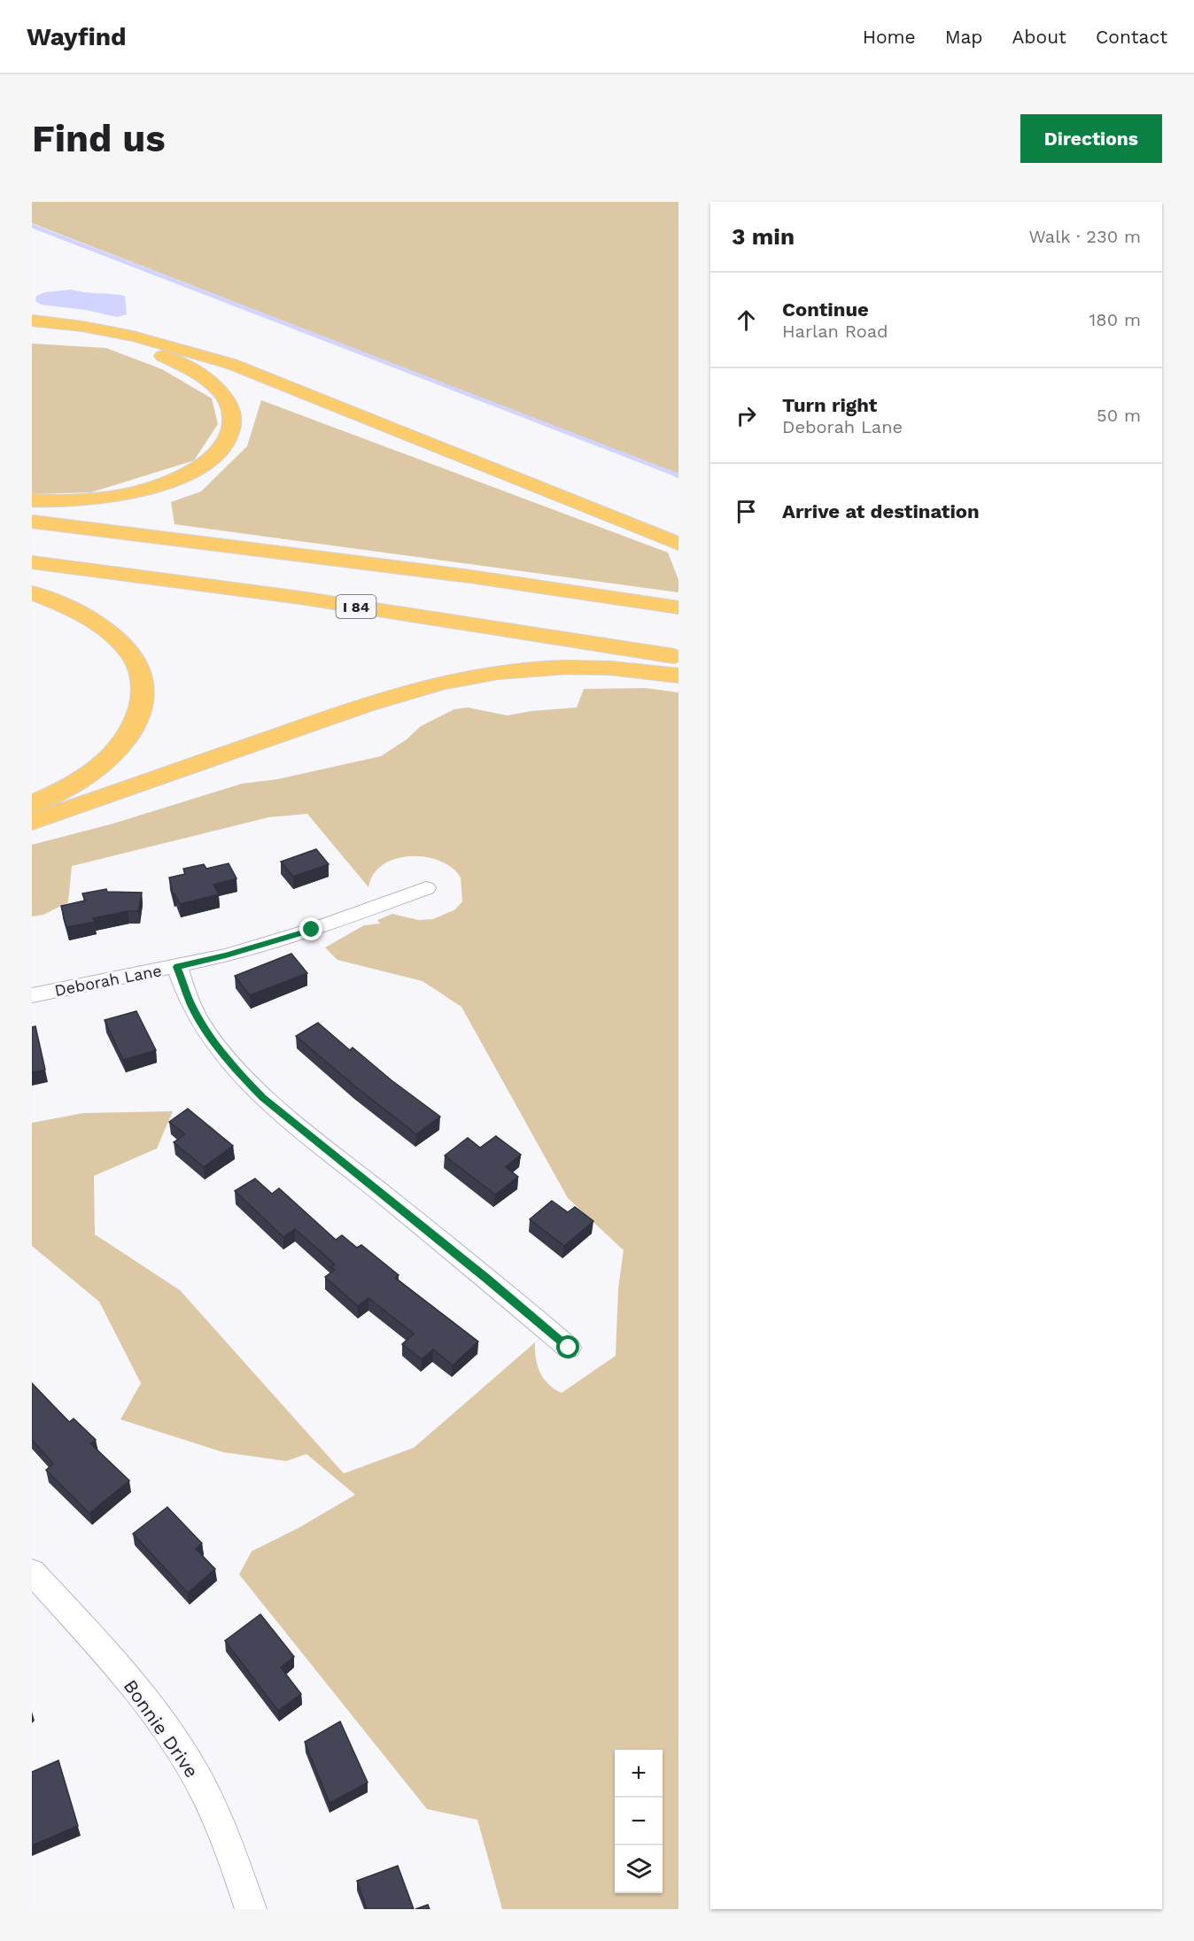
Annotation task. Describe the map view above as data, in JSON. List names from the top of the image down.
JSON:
{
  "streets": {
    "highway": ["I 84"],
    "street": ["Deborah Lane", "Bonnie Drive"]
  },
  "page": {
    "header": "Wayfind",
    "nav": [
      "Home",
      "Map",
      "About",
      "Contact"
    ],
    "buttons": "Directions",
    "title": "Find us",
    "heading": ["3 min", "Walk · 230 m"],
    "list": [
      ["Continue", "Harlan Road", "180 m"],
      ["Turn right", "Deborah Lane", "50 m"],
      "Arrive at destination"
    ],
    "map_buttons": ["+", "−"]
  }
}
